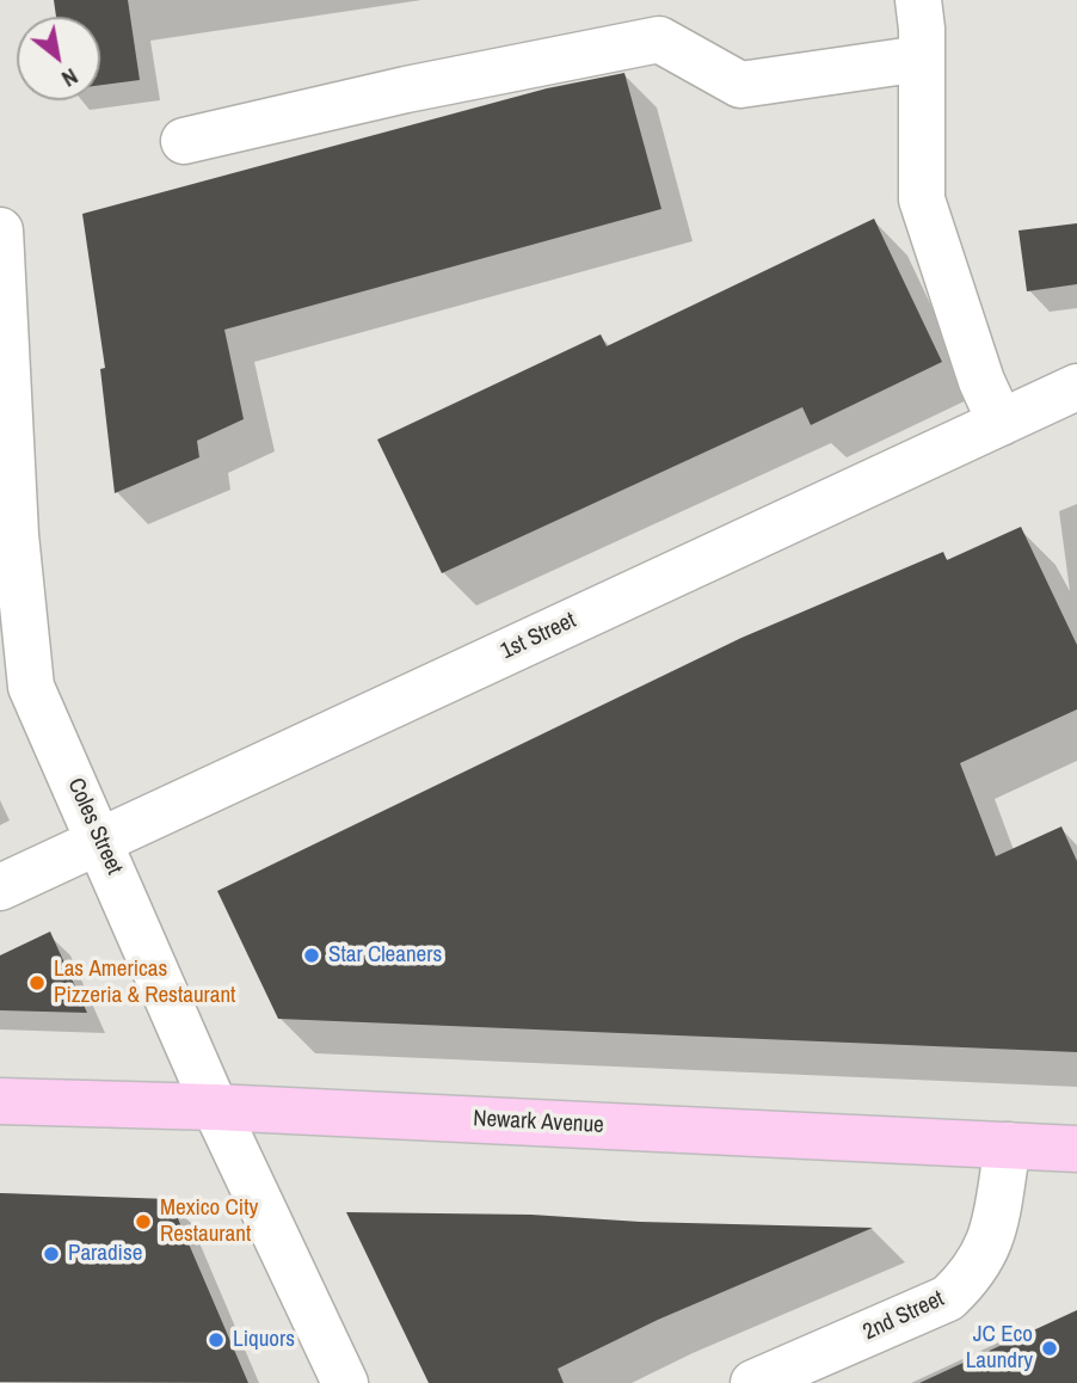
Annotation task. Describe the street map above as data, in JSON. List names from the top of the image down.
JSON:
{
  "streets": {
    "main road": ["Newark Avenue"],
    "street": ["1st Street", "Coles Street", "2nd Street"]
  },
  "crossings": [
    ["1st Street", "Coles Street"],
    ["Coles Street", "Newark Avenue"],
    ["Newark Avenue", "2nd Street"]
  ],
  "places": [
    "Star Cleaners",
    "Las Americas Pizzeria & Restaurant",
    "Mexico City Restaurant",
    "Paradise",
    "Liquors",
    "JC Eco Laundry"
  ],
  "north": "bottom right"
}
